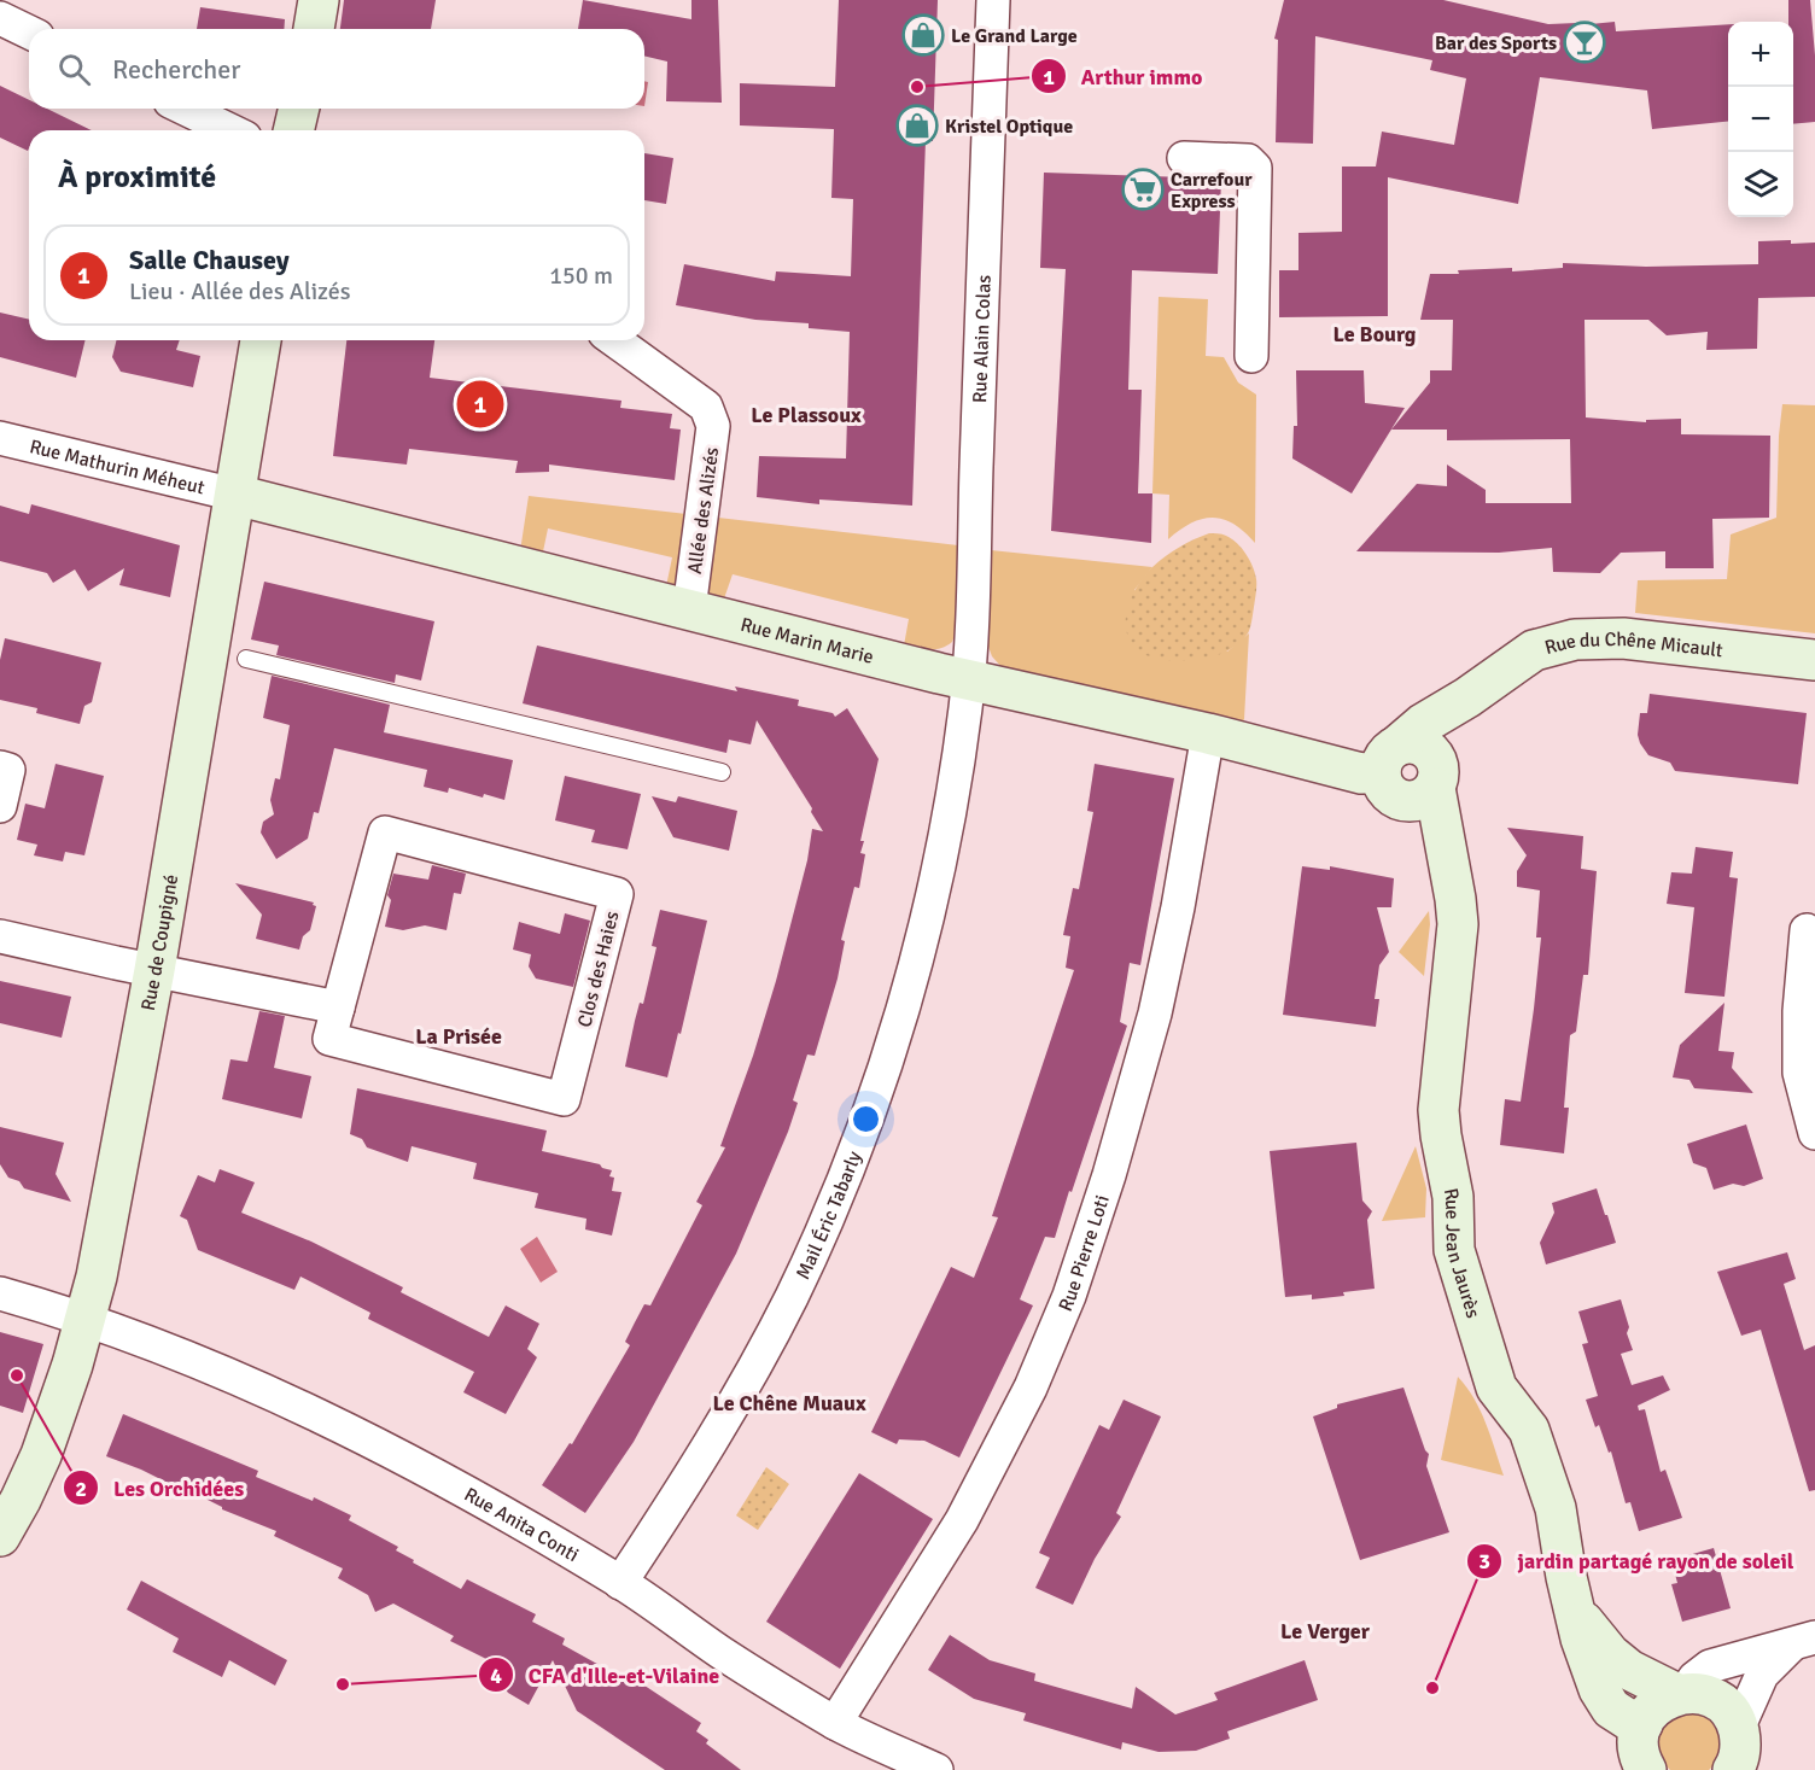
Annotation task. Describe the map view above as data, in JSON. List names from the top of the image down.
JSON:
{
  "streets": {
    "street": [
      "Rue Alain Colas",
      "Rue Mathurin Méheut",
      "Allée des Alizés",
      "Rue Marin Marie",
      "Rue du Chêne Micault",
      "Rue de Coupigné",
      "Clos des Haies",
      "Mail Éric Tabarly",
      "Rue Pierre Loti",
      "Rue Jean Jaurès",
      "Rue Anita Conti"
    ]
  },
  "crossings": [
    ["Rue Alain Colas", "Rue Marin Marie"],
    ["Rue Alain Colas", "Mail Éric Tabarly"],
    ["Rue Mathurin Méheut", "Rue Marin Marie"],
    ["Rue Mathurin Méheut", "Rue de Coupigné"],
    ["Allée des Alizés", "Rue Marin Marie"],
    ["Rue Marin Marie", "Rue du Chêne Micault"],
    ["Rue Marin Marie", "Rue de Coupigné"],
    ["Rue Marin Marie", "Mail Éric Tabarly"],
    ["Rue Marin Marie", "Rue Pierre Loti"],
    ["Rue du Chêne Micault", "Rue Jean Jaurès"],
    ["Rue de Coupigné", "Rue Anita Conti"],
    ["Mail Éric Tabarly", "Rue Anita Conti"],
    ["Rue Pierre Loti", "Rue Anita Conti"]
  ],
  "districts": [
    "Le Bourg",
    "Le Plassoux",
    "La Prisée",
    "Le Chêne Muaux",
    "Le Verger"
  ],
  "places": {
    "shop": ["Le Grand Large", "Kristel Optique"],
    "bar": ["Bar des Sports"],
    "other": [
      "Arthur immo",
      "Les Orchidées",
      "CFA d'Ille-et-Vilaine",
      "jardin partagé rayon de soleil"
    ],
    "supermarket": ["Carrefour Express"]
  },
  "page": {
    "map_buttons": ["+", "−"],
    "search": "Rechercher",
    "heading": "À proximité",
    "list": [
      {
        "mark": "1",
        "name": "Salle Chausey",
        "note": "Lieu · Allée des Alizés",
        "value": "150 m"
      }
    ],
    "pins": "1"
  }
}
